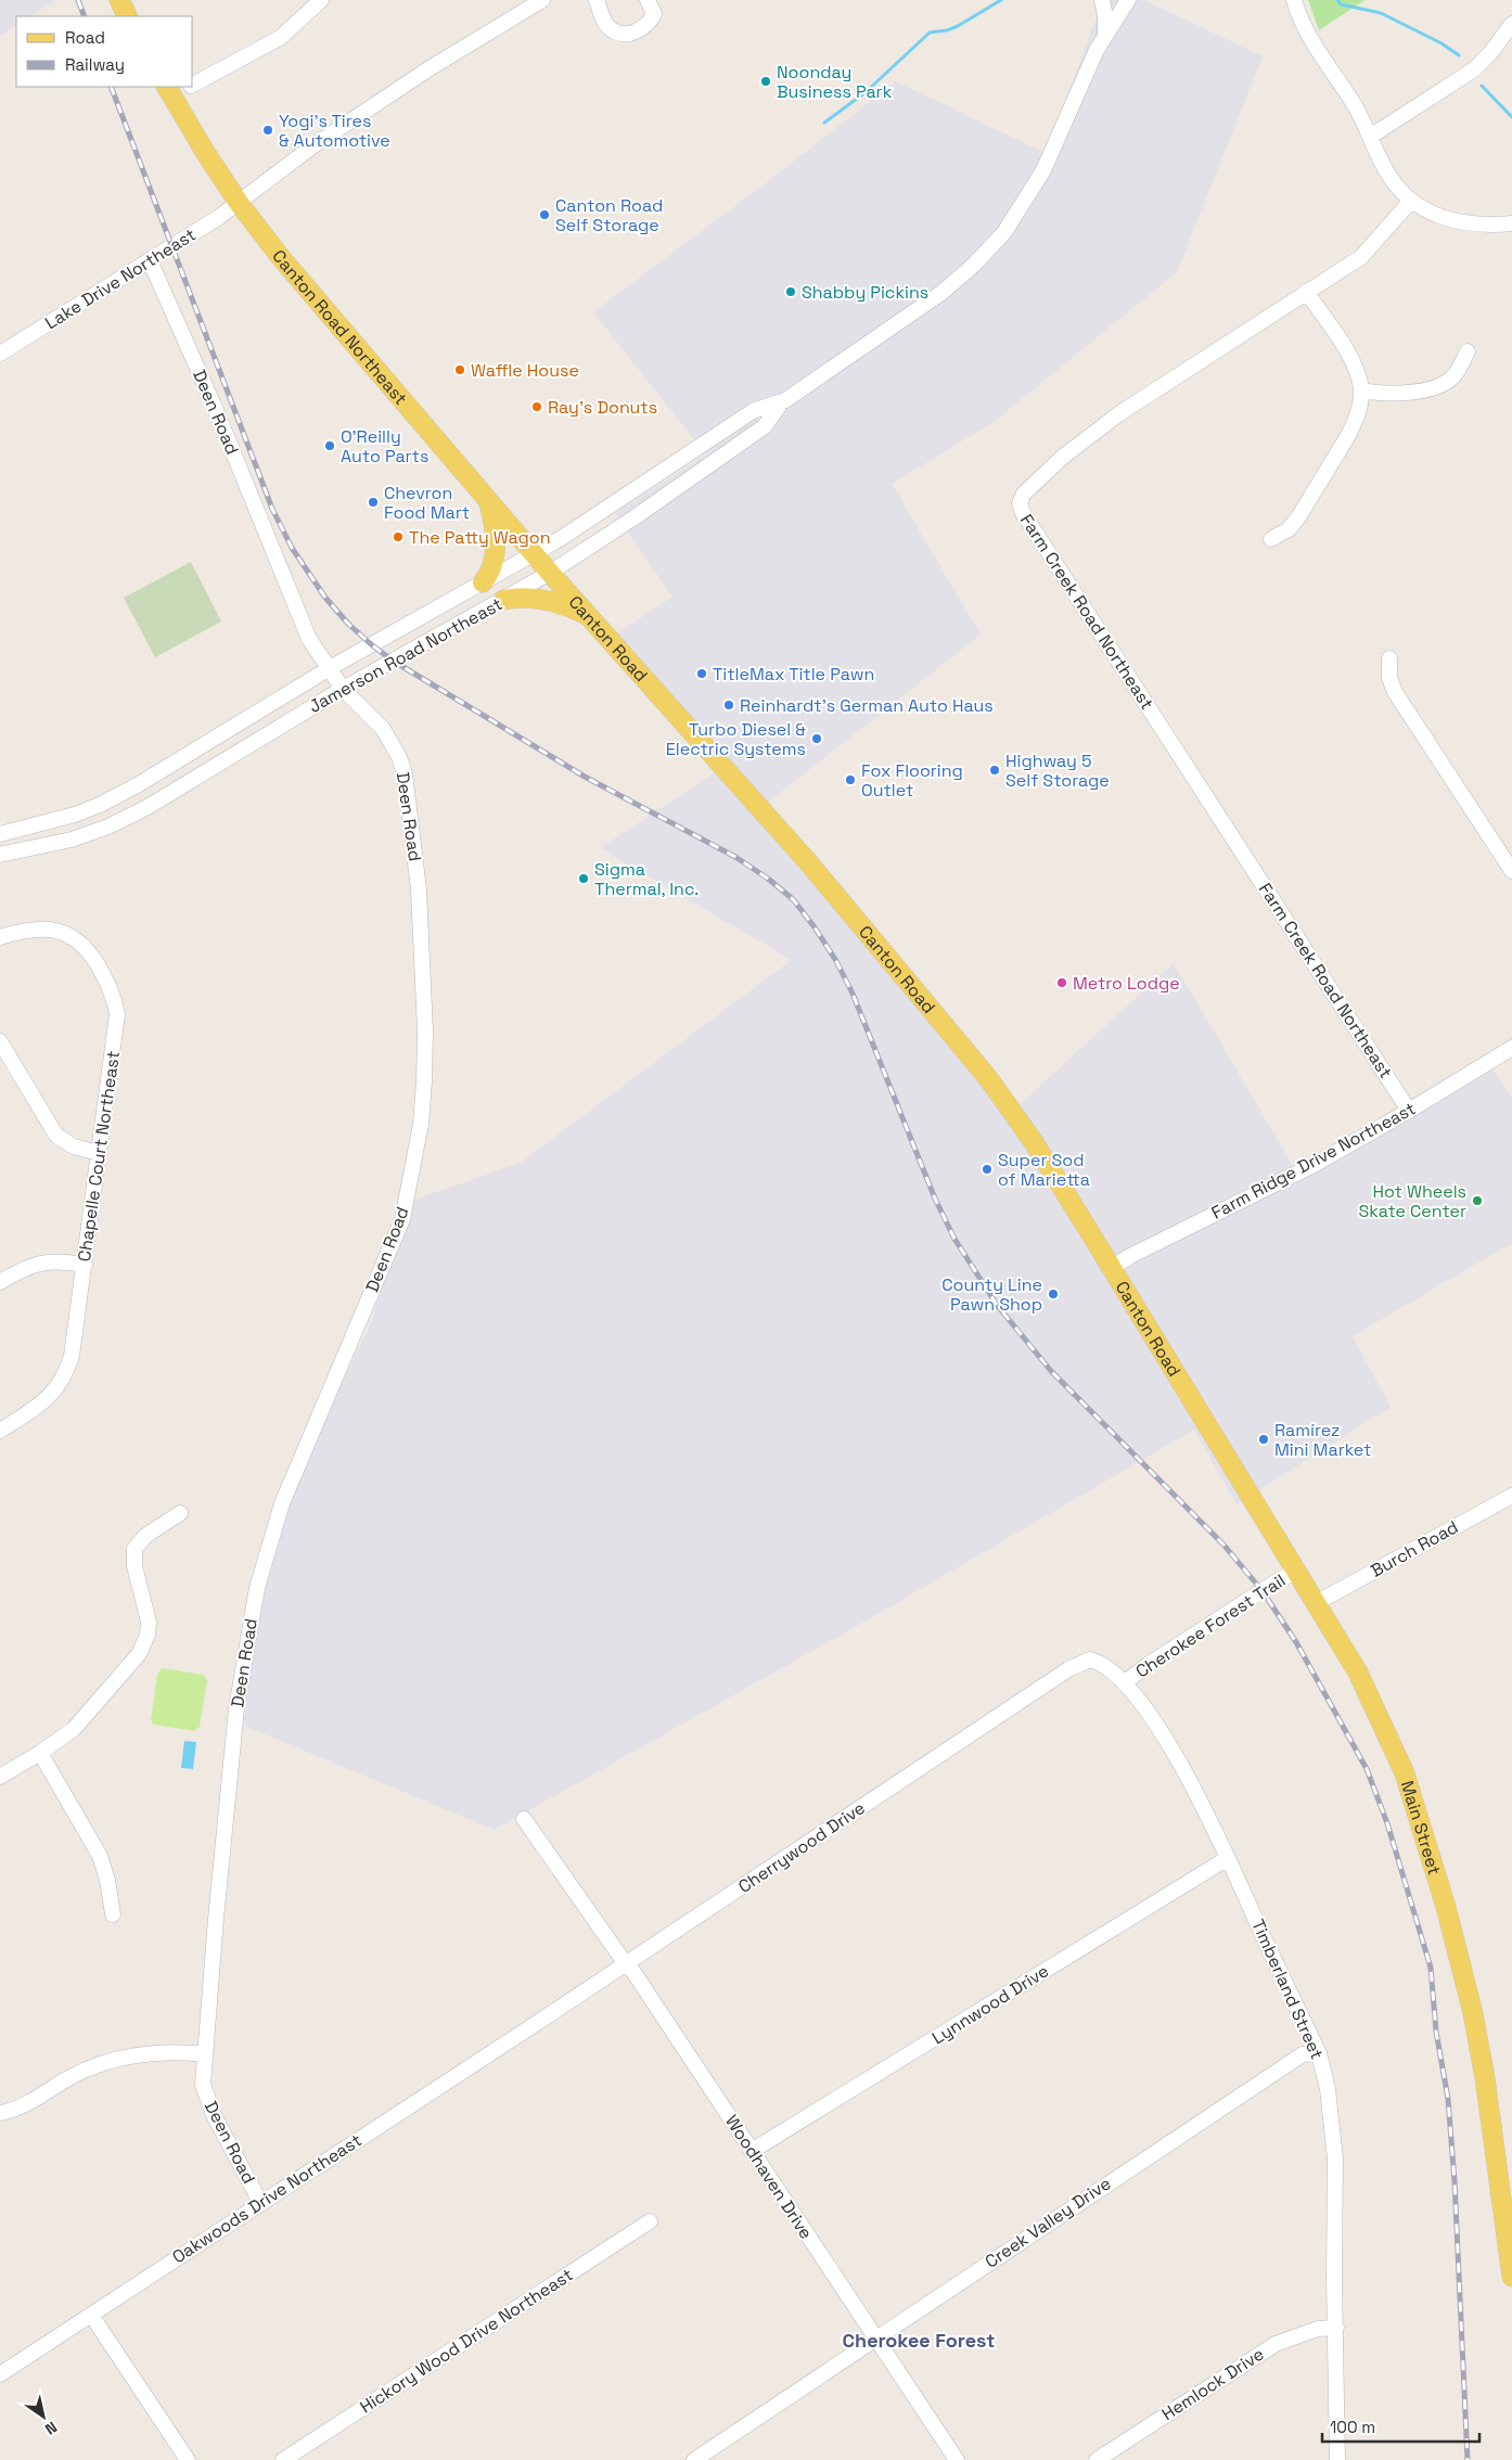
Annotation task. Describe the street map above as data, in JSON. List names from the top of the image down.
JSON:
{
  "streets": {
    "main road": ["Canton Road Northeast", "Canton Road", "Main Street"],
    "street": [
      "Lake Drive Northeast",
      "Deen Road",
      "Farm Creek Road Northeast",
      "Jamerson Road Northeast",
      "Chapelle Court Northeast",
      "Farm Ridge Drive Northeast",
      "Burch Road",
      "Cherokee Forest Trail",
      "Cherrywood Drive",
      "Timberland Street",
      "Lynnwood Drive",
      "Woodhaven Drive",
      "Oakwoods Drive Northeast",
      "Creek Valley Drive",
      "Hickory Wood Drive Northeast",
      "Hemlock Drive"
    ]
  },
  "crossings": [
    ["Lake Drive Northeast", "Canton Road Northeast"],
    ["Lake Drive Northeast", "Deen Road"],
    ["Canton Road Northeast", "Canton Road"],
    ["Canton Road Northeast", "Jamerson Road Northeast"],
    ["Deen Road", "Jamerson Road Northeast"],
    ["Deen Road", "Oakwoods Drive Northeast"],
    ["Farm Creek Road Northeast", "Farm Ridge Drive Northeast"],
    ["Canton Road", "Jamerson Road Northeast"],
    ["Canton Road", "Farm Ridge Drive Northeast"],
    ["Canton Road", "Main Street"],
    ["Burch Road", "Main Street"],
    ["Cherokee Forest Trail", "Main Street"],
    ["Cherokee Forest Trail", "Timberland Street"],
    ["Cherrywood Drive", "Timberland Street"],
    ["Cherrywood Drive", "Woodhaven Drive"],
    ["Cherrywood Drive", "Oakwoods Drive Northeast"],
    ["Timberland Street", "Lynnwood Drive"],
    ["Timberland Street", "Creek Valley Drive"],
    ["Timberland Street", "Hemlock Drive"],
    ["Lynnwood Drive", "Woodhaven Drive"],
    ["Woodhaven Drive", "Creek Valley Drive"]
  ],
  "districts": ["Cherokee Forest"],
  "places": [
    "Noonday Business Park",
    "Yogi's Tires & Automotive",
    "Canton Road Self Storage",
    "Shabby Pickins",
    "Waffle House",
    "Ray's Donuts",
    "O'Reilly Auto Parts",
    "Chevron Food Mart",
    "The Patty Wagon",
    "TitleMax Title Pawn",
    "Reinhardt's German Auto Haus",
    "Turbo Diesel & Electric Systems",
    "Highway 5 Self Storage",
    "Fox Flooring Outlet",
    "Sigma Thermal, Inc.",
    "Metro Lodge",
    "Super Sod of Marietta",
    "Hot Wheels Skate Center",
    "County Line Pawn Shop",
    "Ramírez Mini Market"
  ],
  "legend": ["Road", "Railway"],
  "scale_bar": "100 m",
  "north": "bottom right"
}
